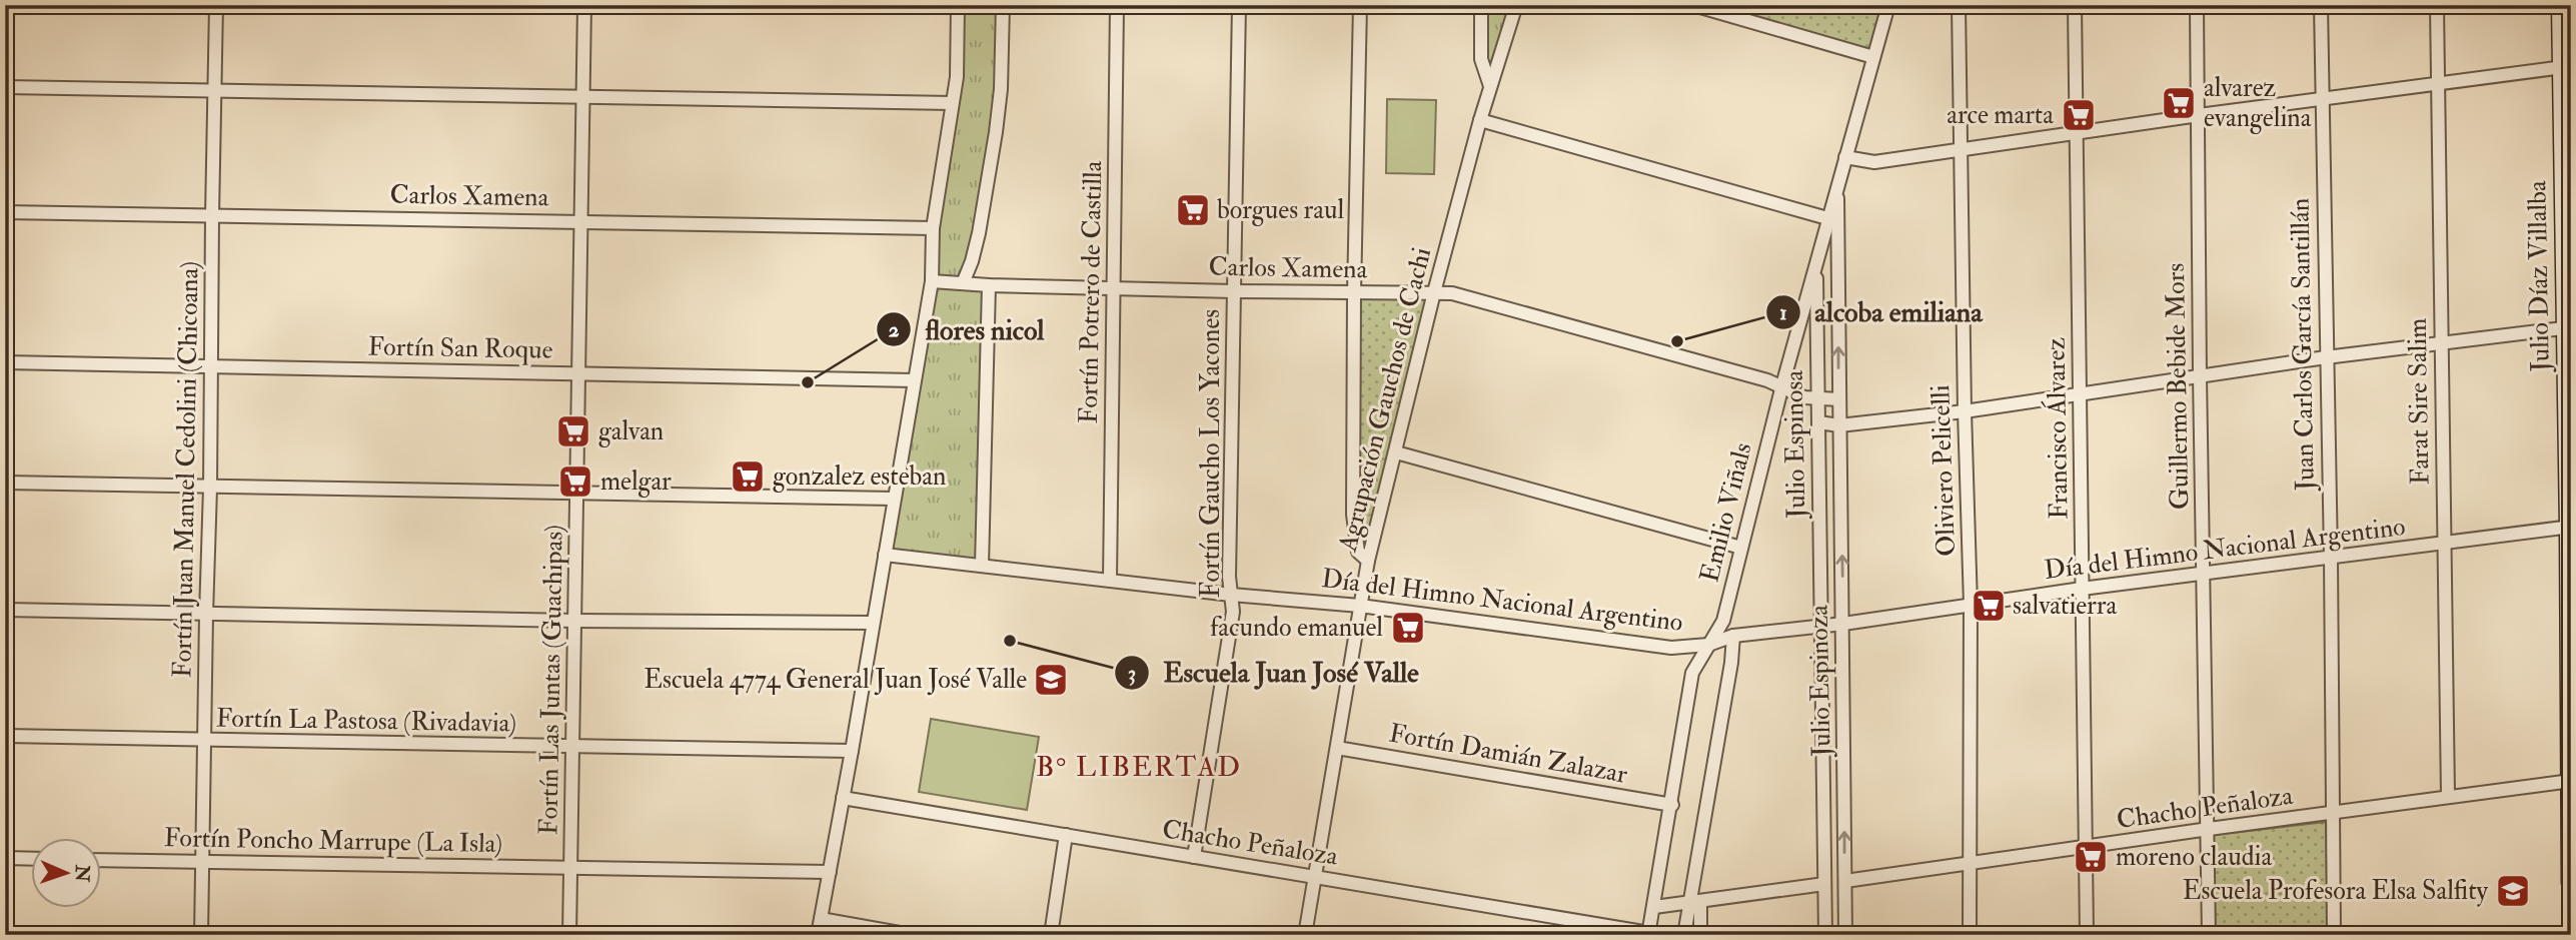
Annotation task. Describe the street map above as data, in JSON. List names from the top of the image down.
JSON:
{
  "streets": {
    "street": [
      "Carlos Xamena",
      "Julio Díaz Villalba",
      "Fortín Potrero de Castilla",
      "Juan Carlos García Santillán",
      "Fortín San Roque",
      "Guillermo Bebide Mors",
      "Agrupación Gauchos de Cachi",
      "Farat Sire Salim",
      "Francisco Álvarez",
      "Julio Espinosa",
      "Fortín Gaucho Los Yacones",
      "Fortín Juan Manuel Cedolini (Chicoana)",
      "Oliviero Pelicelli",
      "Emilio Viñals",
      "Día del Himno Nacional Argentino",
      "Fortín Las Juntas (Guachipas)",
      "Julio Espinoza",
      "Fortín La Pastosa (Rivadavia)",
      "Fortín Damián Zalazar",
      "Chacho Peñaloza",
      "Fortín Poncho Marrupe (La Isla)"
    ]
  },
  "crossings": [
    ["Carlos Xamena", "Fortín Potrero de Castilla"],
    ["Carlos Xamena", "Agrupación Gauchos de Cachi"],
    ["Carlos Xamena", "Julio Espinosa"],
    ["Carlos Xamena", "Fortín Gaucho Los Yacones"],
    ["Carlos Xamena", "Fortín Juan Manuel Cedolini (Chicoana)"],
    ["Carlos Xamena", "Emilio Viñals"],
    ["Carlos Xamena", "Fortín Las Juntas (Guachipas)"],
    ["Julio Díaz Villalba", "Día del Himno Nacional Argentino"],
    ["Julio Díaz Villalba", "Chacho Peñaloza"],
    ["Fortín Potrero de Castilla", "Día del Himno Nacional Argentino"],
    ["Juan Carlos García Santillán", "Día del Himno Nacional Argentino"],
    ["Juan Carlos García Santillán", "Chacho Peñaloza"],
    ["Fortín San Roque", "Fortín Juan Manuel Cedolini (Chicoana)"],
    ["Fortín San Roque", "Fortín Las Juntas (Guachipas)"],
    ["Guillermo Bebide Mors", "Día del Himno Nacional Argentino"],
    ["Guillermo Bebide Mors", "Chacho Peñaloza"],
    ["Agrupación Gauchos de Cachi", "Día del Himno Nacional Argentino"],
    ["Agrupación Gauchos de Cachi", "Fortín Damián Zalazar"],
    ["Agrupación Gauchos de Cachi", "Chacho Peñaloza"],
    ["Farat Sire Salim", "Día del Himno Nacional Argentino"],
    ["Farat Sire Salim", "Chacho Peñaloza"],
    ["Francisco Álvarez", "Día del Himno Nacional Argentino"],
    ["Francisco Álvarez", "Chacho Peñaloza"],
    ["Julio Espinosa", "Emilio Viñals"],
    ["Julio Espinosa", "Día del Himno Nacional Argentino"],
    ["Julio Espinosa", "Julio Espinoza"],
    ["Fortín Gaucho Los Yacones", "Día del Himno Nacional Argentino"],
    ["Fortín Gaucho Los Yacones", "Chacho Peñaloza"],
    ["Fortín Juan Manuel Cedolini (Chicoana)", "Fortín La Pastosa (Rivadavia)"],
    ["Fortín Juan Manuel Cedolini (Chicoana)", "Fortín Poncho Marrupe (La Isla)"],
    ["Oliviero Pelicelli", "Día del Himno Nacional Argentino"],
    ["Oliviero Pelicelli", "Chacho Peñaloza"],
    ["Emilio Viñals", "Día del Himno Nacional Argentino"],
    ["Emilio Viñals", "Fortín Damián Zalazar"],
    ["Emilio Viñals", "Chacho Peñaloza"],
    ["Día del Himno Nacional Argentino", "Julio Espinoza"],
    ["Fortín Las Juntas (Guachipas)", "Fortín La Pastosa (Rivadavia)"],
    ["Fortín Las Juntas (Guachipas)", "Fortín Poncho Marrupe (La Isla)"],
    ["Julio Espinoza", "Chacho Peñaloza"]
  ],
  "districts": ["B° LIBERTAD"],
  "places": {
    "supermarket": [
      "alvarez evangelina",
      "arce marta",
      "borgues raul",
      "galvan",
      "gonzalez esteban",
      "melgar",
      "salvatierra",
      "facundo emanuel",
      "moreno claudia"
    ],
    "other": ["alcoba emiliana", "flores nicol", "Escuela Juan José Valle"],
    "school or university": ["Escuela 4774 General Juan José Valle", "Escuela Profesora Elsa Salfity"]
  },
  "north": "right"
}
